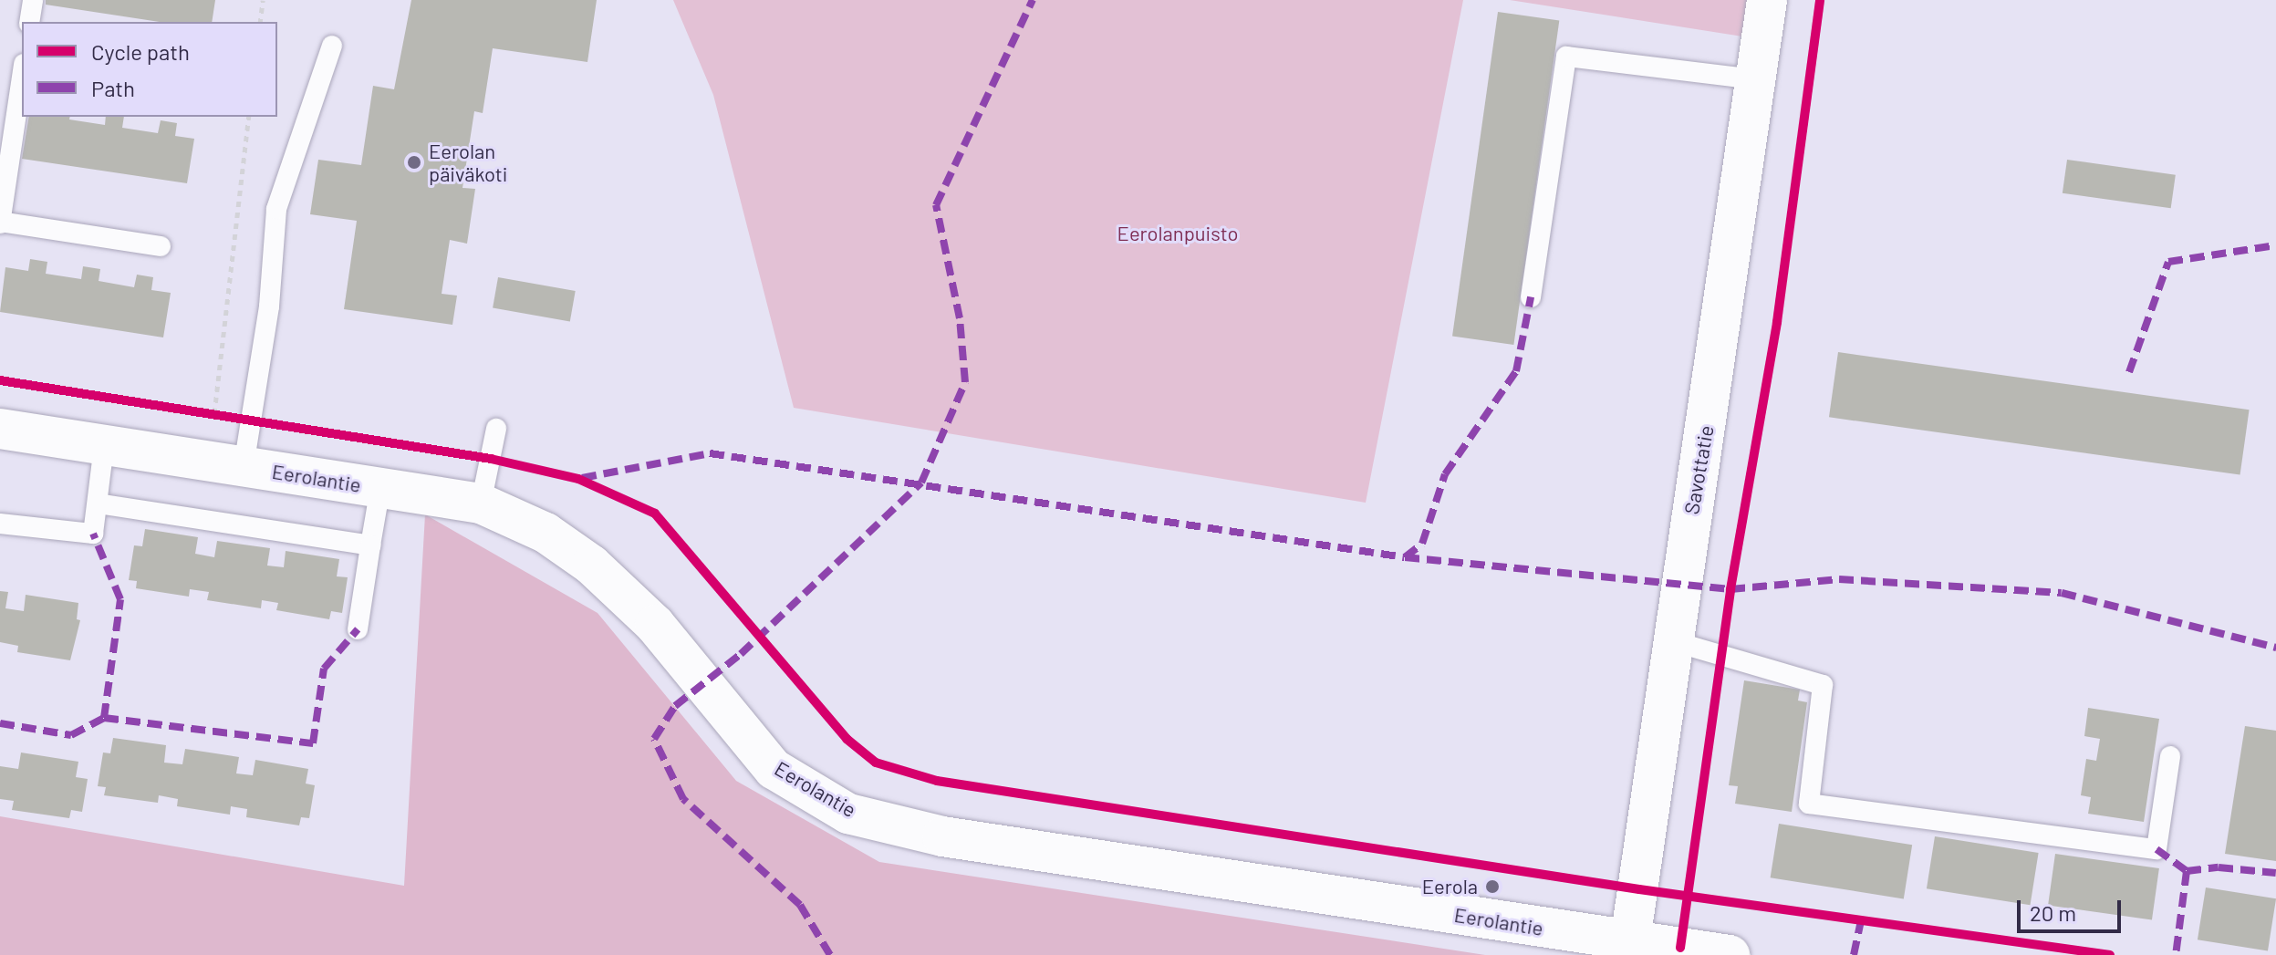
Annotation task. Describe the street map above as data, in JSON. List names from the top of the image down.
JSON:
{
  "streets": {
    "street": ["Savottatie", "Eerolantie"]
  },
  "crossings": [
    ["Savottatie", "Eerolantie"]
  ],
  "parks": ["Eerolanpuisto"],
  "places": ["Eerolan päiväkoti", "Eerola"],
  "legend": ["Cycle path", "Path"],
  "scale_bar": "20 m"
}
